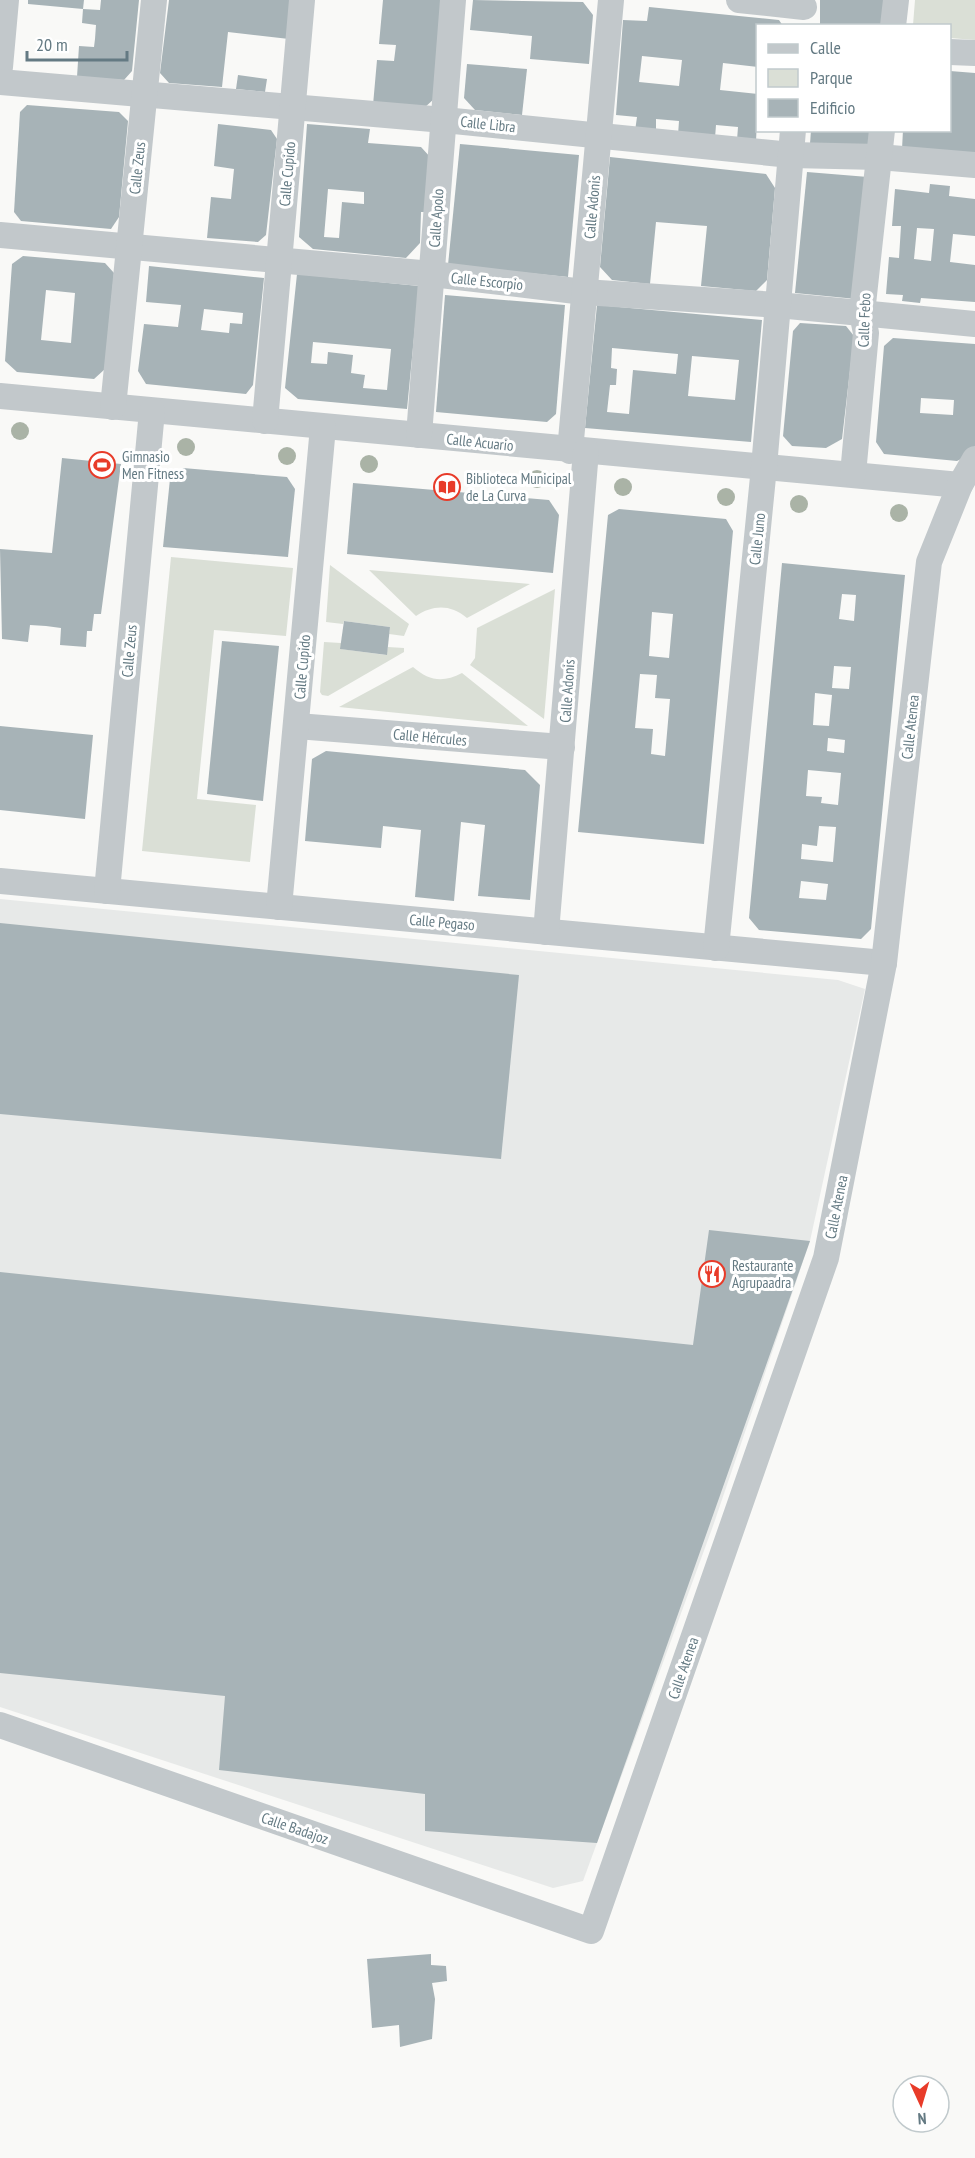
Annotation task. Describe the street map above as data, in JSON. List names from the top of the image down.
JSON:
{
  "streets": {
    "street": [
      "Calle Libra",
      "Calle Zeus",
      "Calle Cupido",
      "Calle Adonis",
      "Calle Apolo",
      "Calle Escorpio",
      "Calle Febo",
      "Calle Acuario",
      "Calle Juno",
      "Calle Atenea",
      "Calle Hércules",
      "Calle Pegaso",
      "Calle Badajoz"
    ]
  },
  "crossings": [
    ["Calle Libra", "Calle Zeus"],
    ["Calle Libra", "Calle Cupido"],
    ["Calle Libra", "Calle Adonis"],
    ["Calle Libra", "Calle Apolo"],
    ["Calle Libra", "Calle Febo"],
    ["Calle Libra", "Calle Juno"],
    ["Calle Zeus", "Calle Escorpio"],
    ["Calle Zeus", "Calle Acuario"],
    ["Calle Zeus", "Calle Pegaso"],
    ["Calle Cupido", "Calle Escorpio"],
    ["Calle Cupido", "Calle Acuario"],
    ["Calle Cupido", "Calle Hércules"],
    ["Calle Cupido", "Calle Pegaso"],
    ["Calle Adonis", "Calle Escorpio"],
    ["Calle Adonis", "Calle Acuario"],
    ["Calle Adonis", "Calle Hércules"],
    ["Calle Adonis", "Calle Pegaso"],
    ["Calle Apolo", "Calle Escorpio"],
    ["Calle Apolo", "Calle Acuario"],
    ["Calle Escorpio", "Calle Febo"],
    ["Calle Escorpio", "Calle Juno"],
    ["Calle Febo", "Calle Acuario"],
    ["Calle Acuario", "Calle Juno"],
    ["Calle Acuario", "Calle Atenea"],
    ["Calle Juno", "Calle Pegaso"],
    ["Calle Atenea", "Calle Pegaso"],
    ["Calle Atenea", "Calle Badajoz"]
  ],
  "places": {
    "sports": ["Gimnasio Men Fitness"],
    "library": ["Biblioteca Municipal de La Curva"],
    "restaurant": ["Restaurante Agrupaadra"]
  },
  "legend": ["Calle", "Parque", "Edificio"],
  "scale_bar": "20 m",
  "north": "bottom"
}
